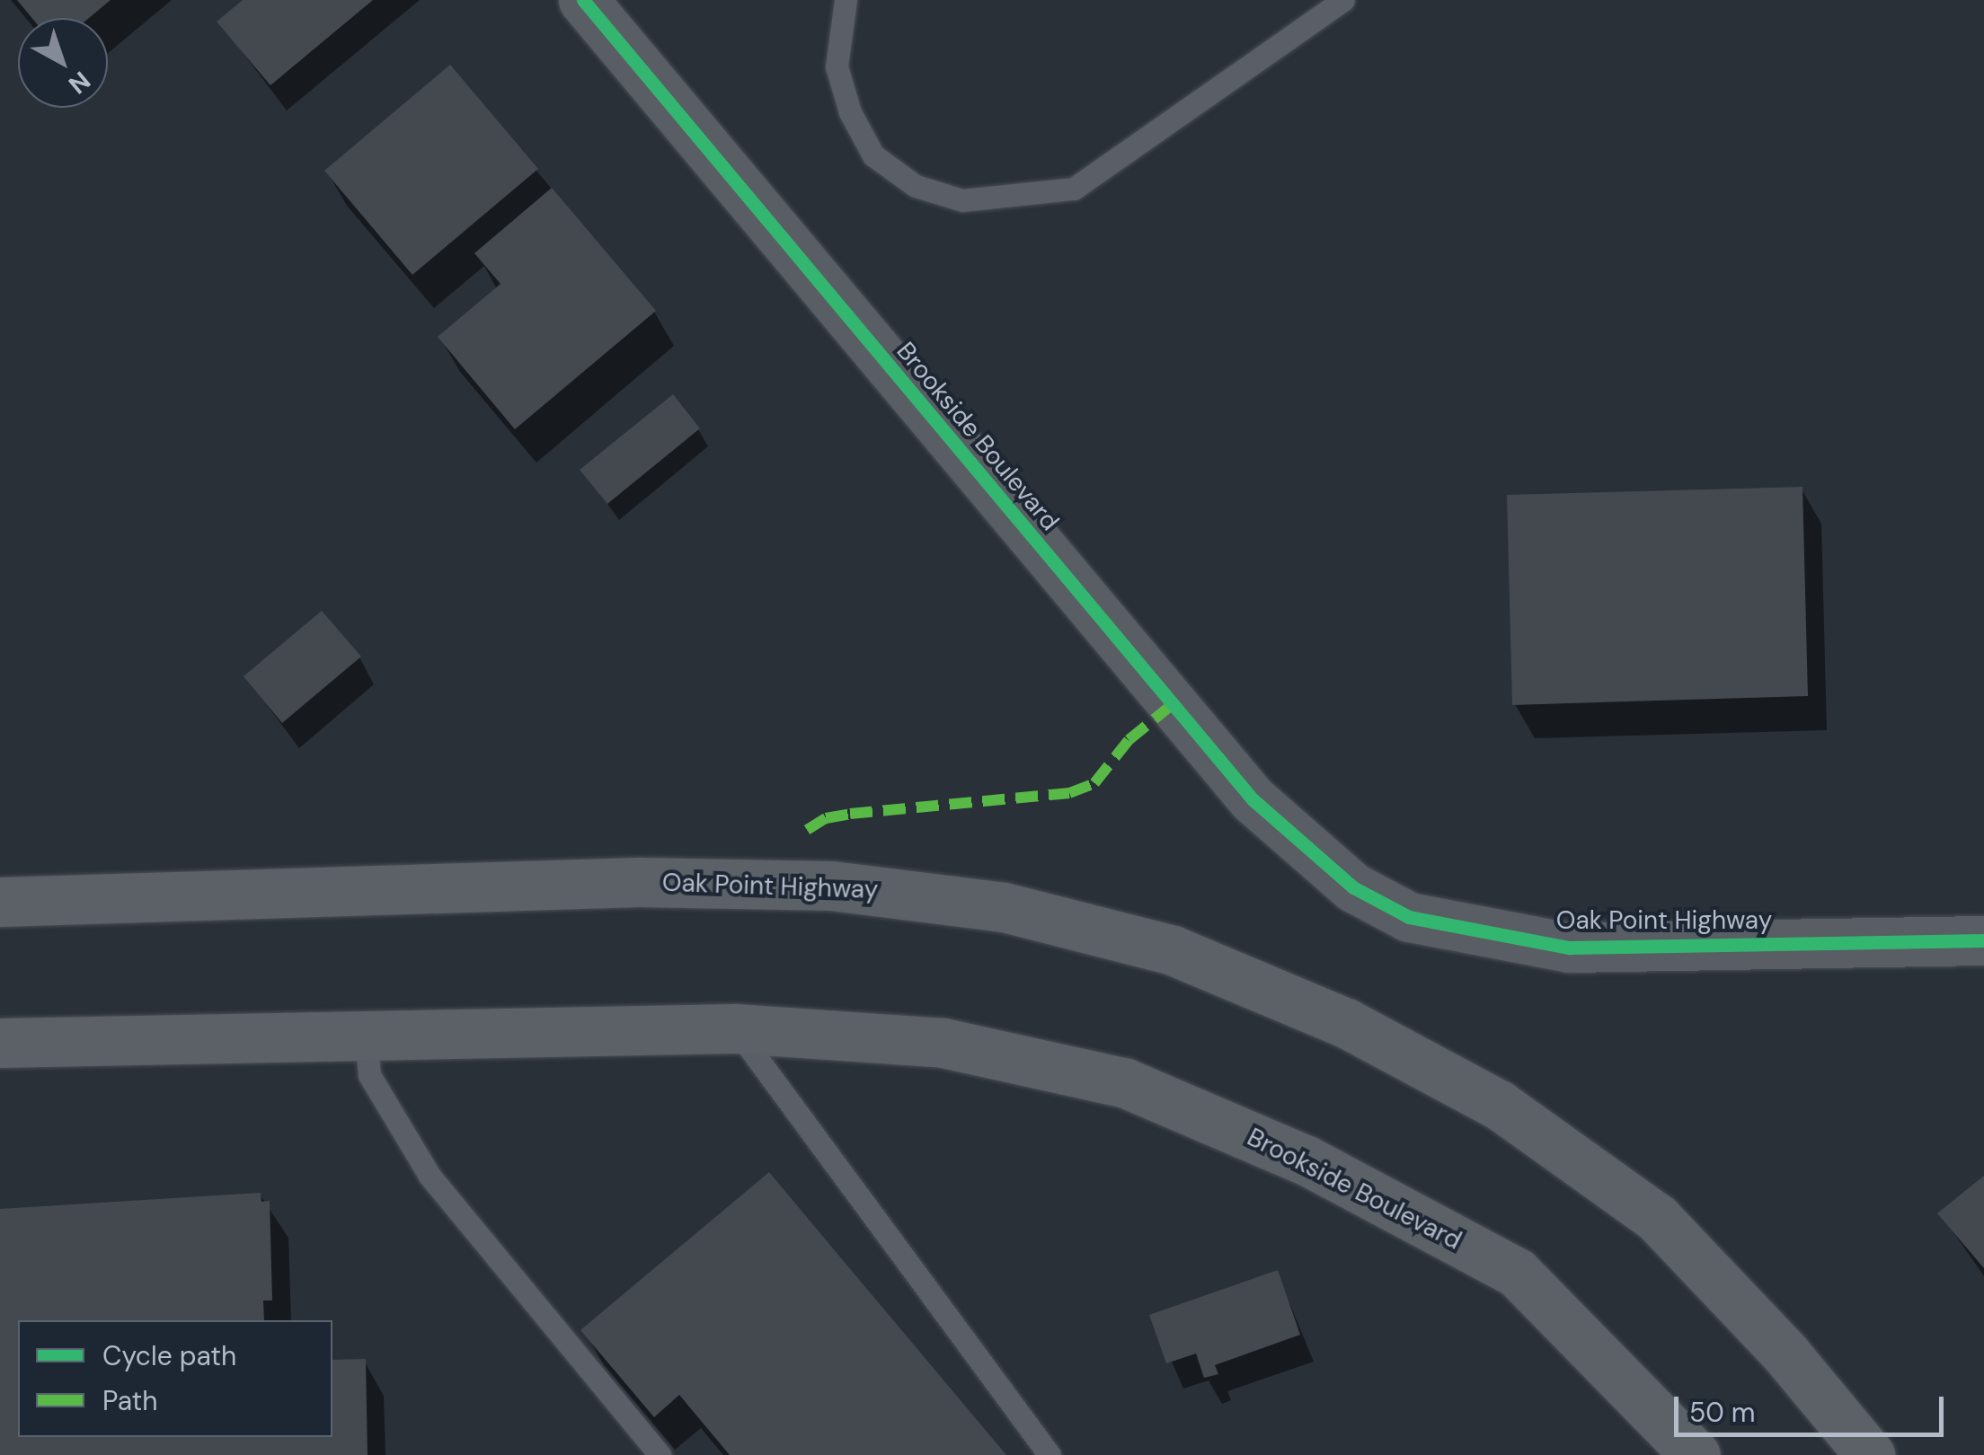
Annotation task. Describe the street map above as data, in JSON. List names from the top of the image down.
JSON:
{
  "streets": {
    "main road": ["Brookside Boulevard", "Oak Point Highway"]
  },
  "crossings": [
    ["Brookside Boulevard", "Oak Point Highway"]
  ],
  "legend": ["Cycle path", "Path"],
  "scale_bar": "50 m",
  "north": "bottom right"
}
